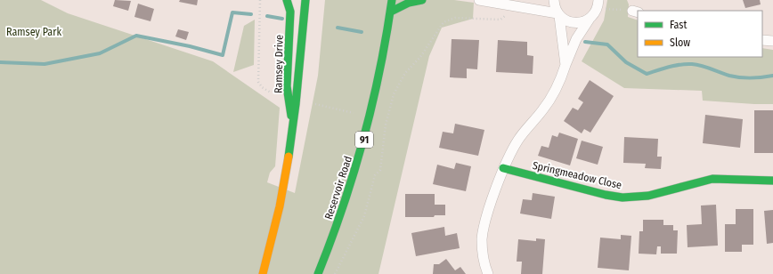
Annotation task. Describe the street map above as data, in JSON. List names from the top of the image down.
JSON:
{
  "streets": {
    "main road": [
      "Ramsey Drive",
      "91",
      "Springmeadow Close",
      "Reservoir Road"
    ]
  },
  "parks": ["Ramsey Park"],
  "legend": ["Fast", "Slow"]
}
